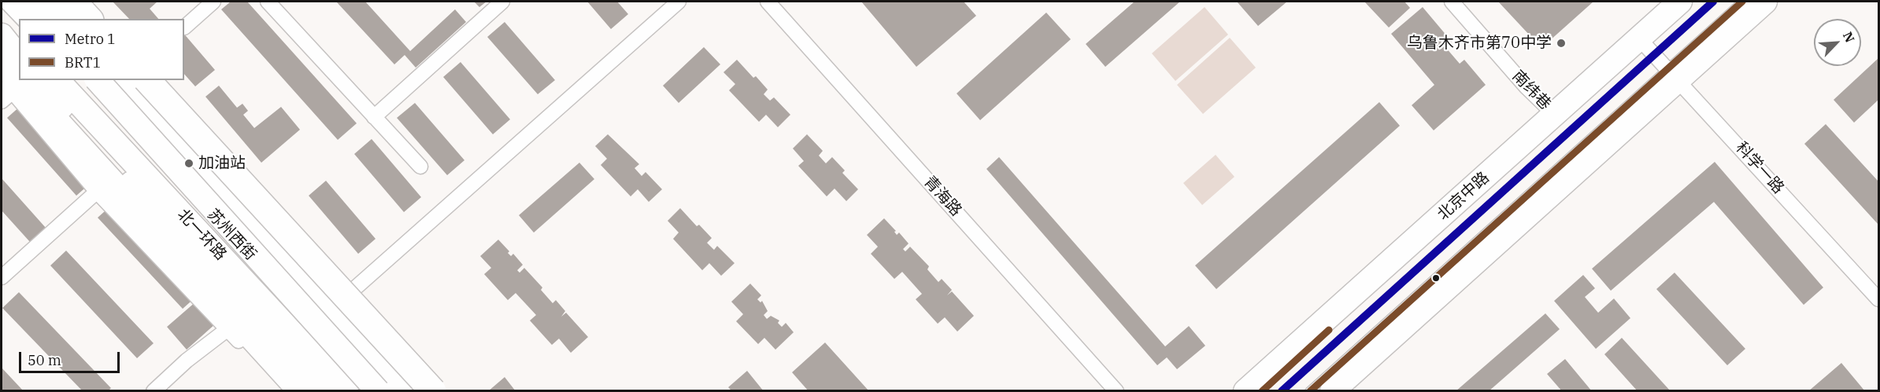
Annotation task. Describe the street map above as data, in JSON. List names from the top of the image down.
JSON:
{
  "streets": {
    "main road": ["北京中路", "北一环路", "苏州西街"],
    "street": ["南纬巷", "科学一路", "青海路"]
  },
  "crossings": [
    ["南纬巷", "北京中路"],
    ["科学一路", "北京中路"],
    ["北一环路", "苏州西街"]
  ],
  "places": ["乌鲁木齐市第70中学", "加油站"],
  "lines": ["metro line 1", "transit line BRT1"],
  "legend": ["Metro 1", "BRT1"],
  "scale_bar": "50 m",
  "north": "top right"
}
